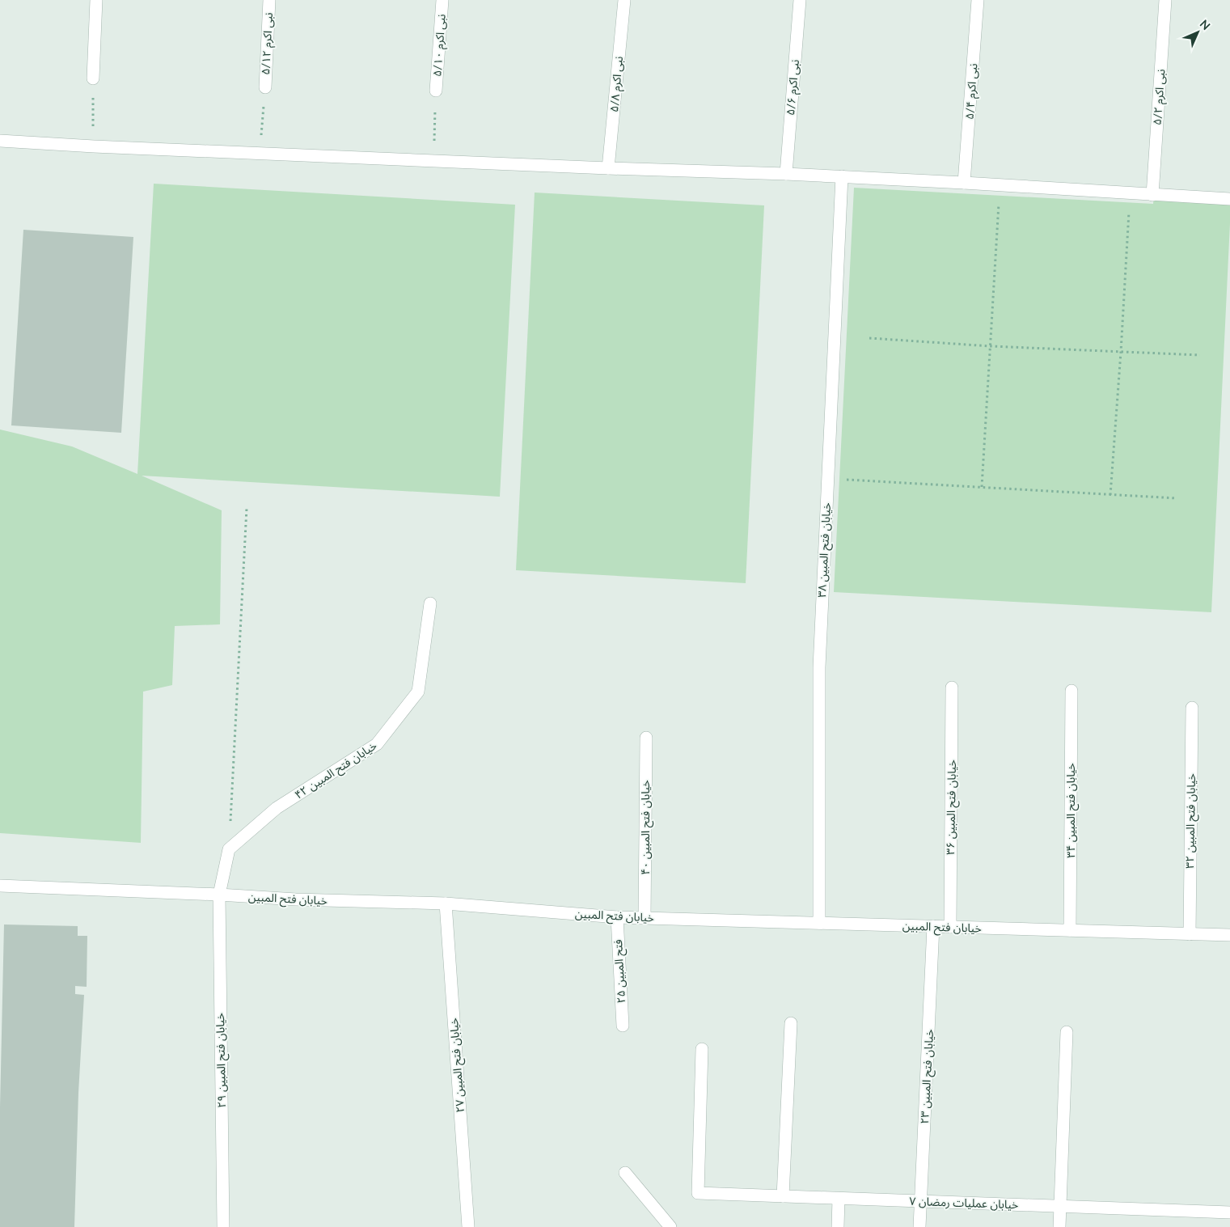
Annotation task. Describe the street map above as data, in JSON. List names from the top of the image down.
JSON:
{
  "streets": {
    "street": [
      "نبی اکرم ۵/۱۲",
      "نبی اکرم ۵/۱۰",
      "نبی اکرم ۵/۸",
      "نبی اکرم ۵/۶",
      "نبی اکرم ۵/۴",
      "نبی اکرم ۵/۲",
      "خیابان فتح المبین ۳۸",
      "خیابان فتح المبین ۴۲",
      "خیابان فتح المبین ۳۶",
      "خیابان فتح المبین ۳۴",
      "خیابان فتح المبین ۳۲",
      "خیابان فتح المبین ۴۰",
      "خیابان فتح المبین",
      "فتح المبین ۲۵",
      "خیابان فتح المبین ۲۹",
      "خیابان فتح المبین ۲۷",
      "خیابان فتح المبین ۲۳",
      "خیابان عملیات رمضان ۷"
    ]
  },
  "crossings": [
    ["خیابان فتح المبین ۳۸", "خیابان فتح المبین"],
    ["خیابان فتح المبین ۳۶", "خیابان فتح المبین"],
    ["خیابان فتح المبین ۳۴", "خیابان فتح المبین"],
    ["خیابان فتح المبین ۳۲", "خیابان فتح المبین"],
    ["خیابان فتح المبین ۴۰", "خیابان فتح المبین"],
    ["خیابان فتح المبین", "فتح المبین ۲۵"],
    ["خیابان فتح المبین", "خیابان فتح المبین ۲۹"],
    ["خیابان فتح المبین", "خیابان فتح المبین ۲۷"],
    ["خیابان فتح المبین", "خیابان فتح المبین ۲۳"],
    ["خیابان فتح المبین ۲۳", "خیابان عملیات رمضان ۷"]
  ],
  "north": "top right"
}
